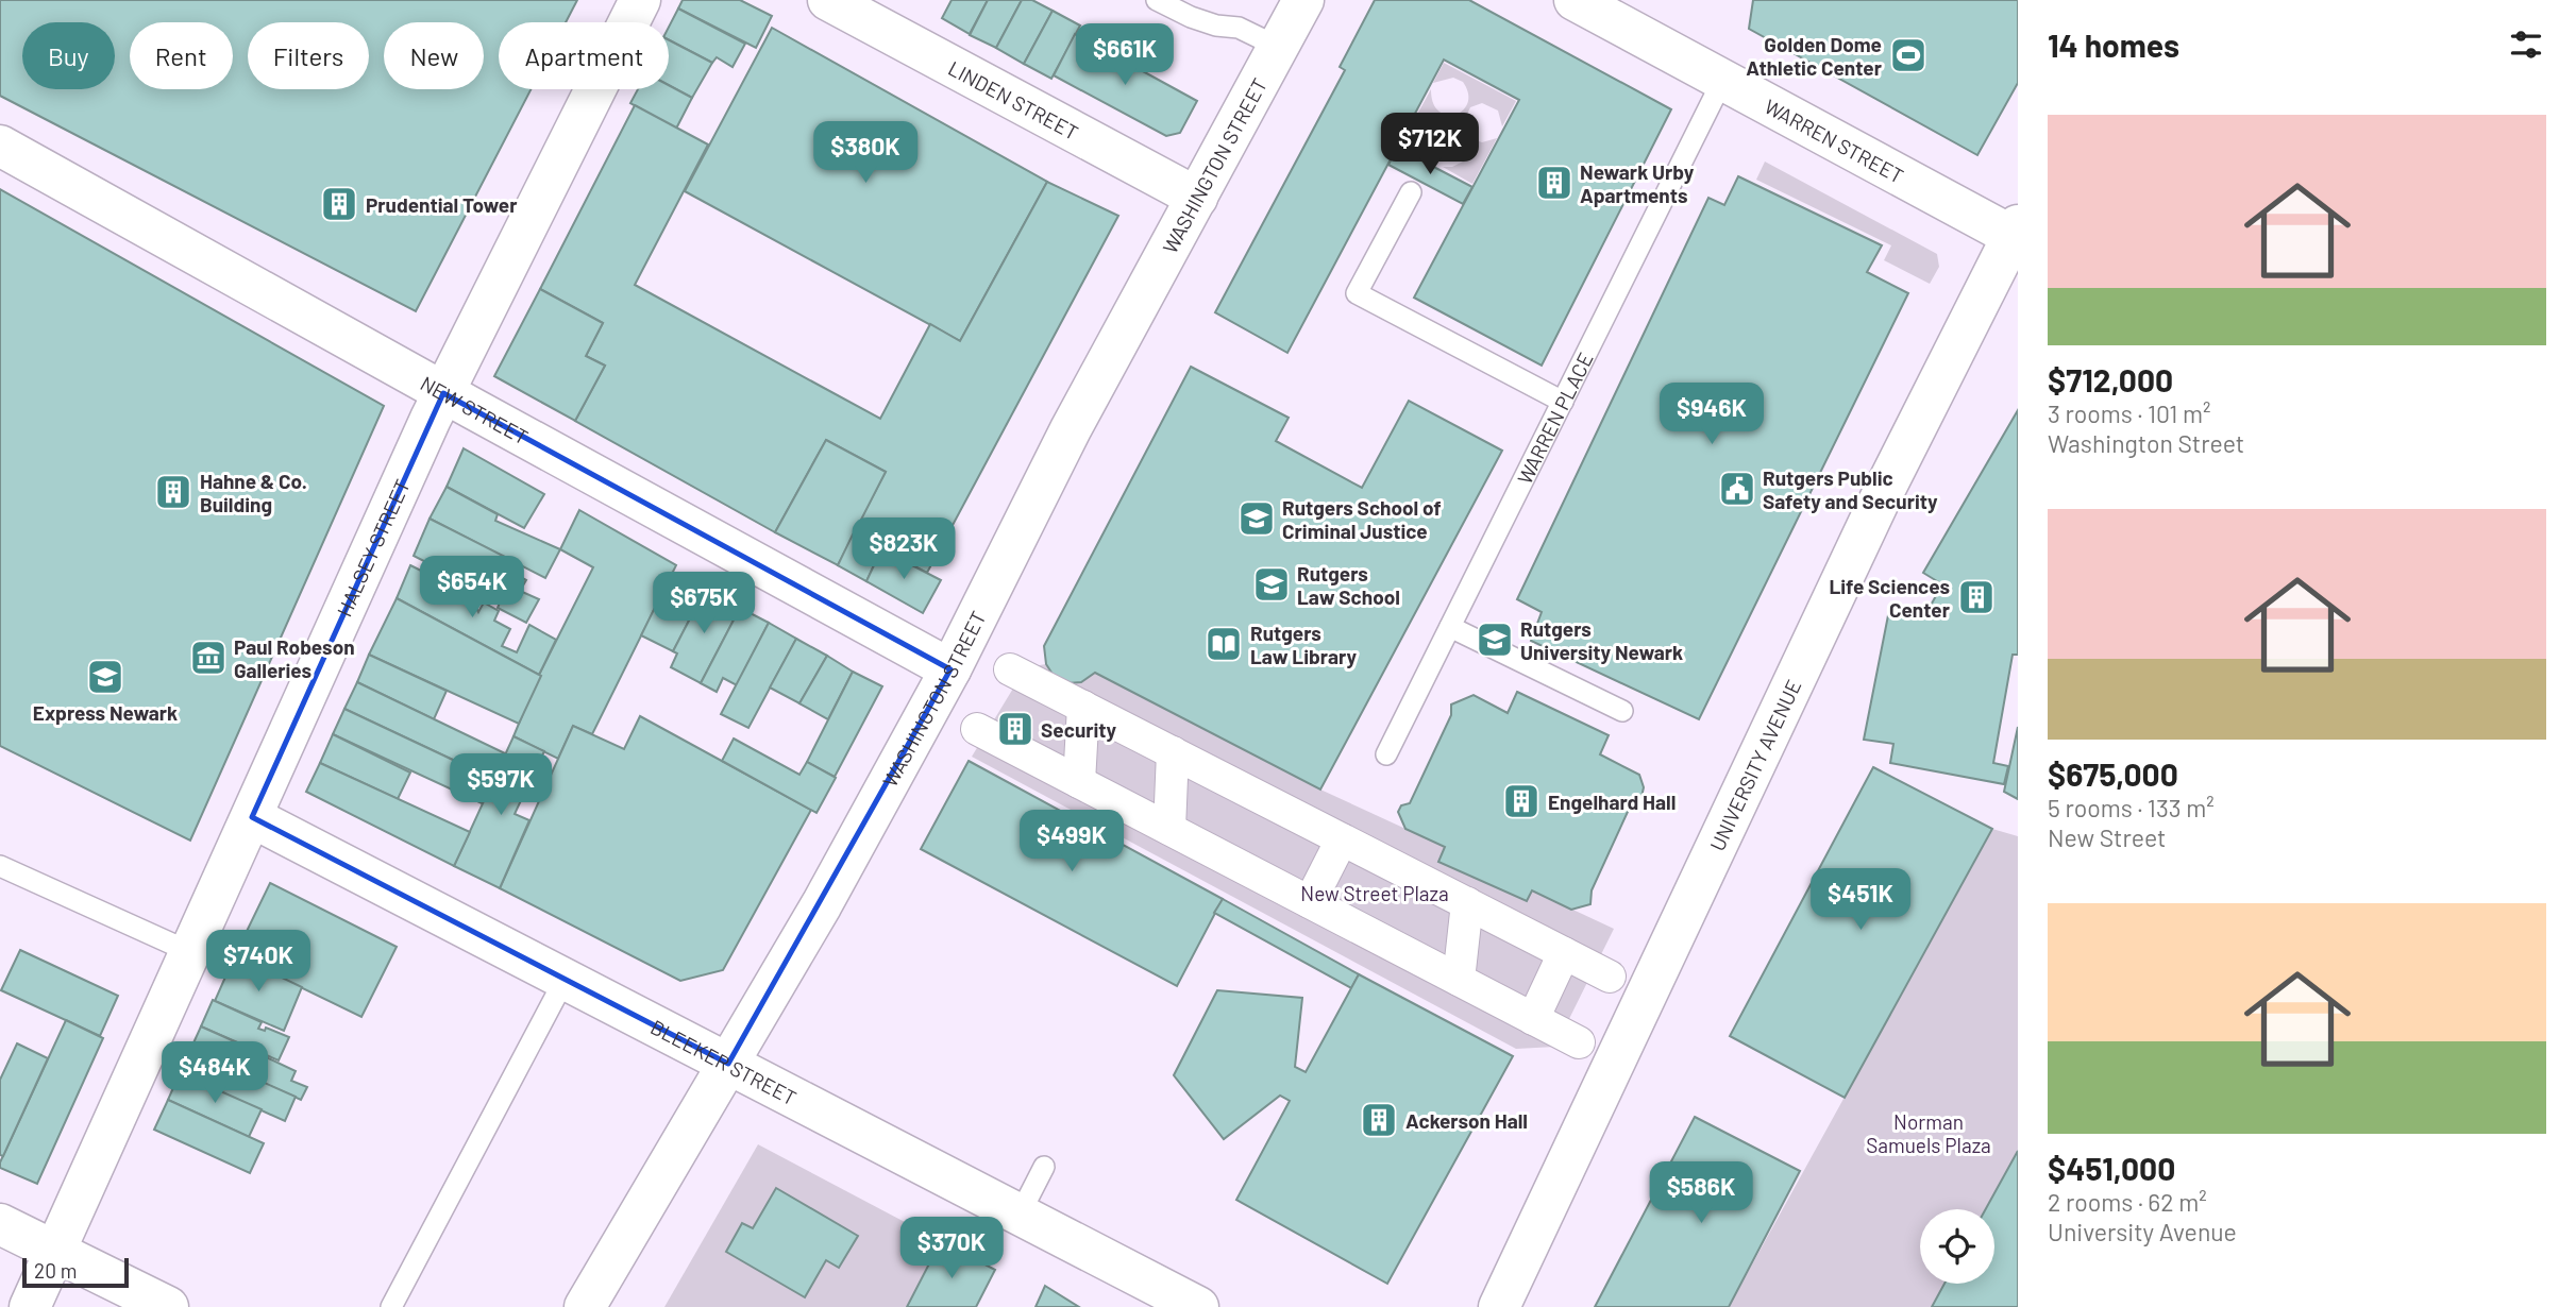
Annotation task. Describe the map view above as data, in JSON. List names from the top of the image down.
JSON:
{
  "streets": {
    "street": [
      "LINDEN STREET",
      "WARREN STREET",
      "WASHINGTON STREET",
      "NEW STREET",
      "HALSEY STREET",
      "UNIVERSITY AVENUE",
      "BLEEKER STREET"
    ],
    "lane": ["WARREN PLACE"]
  },
  "crossings": [
    ["LINDEN STREET", "WASHINGTON STREET"],
    ["WARREN STREET", "WARREN PLACE"],
    ["WARREN STREET", "UNIVERSITY AVENUE"],
    ["WASHINGTON STREET", "NEW STREET"],
    ["WASHINGTON STREET", "BLEEKER STREET"],
    ["NEW STREET", "HALSEY STREET"],
    ["HALSEY STREET", "BLEEKER STREET"]
  ],
  "parks": ["New Street Plaza", "Norman Samuels Plaza"],
  "places": {
    "sports": ["Golden Dome Athletic Center"],
    "building": [
      "Newark Urby Apartments",
      "Prudential Tower",
      "Hahne & Co. Building",
      "Life Sciences Center",
      "Security",
      "Engelhard Hall",
      "Ackerson Hall"
    ],
    "public building": ["Rutgers Public Safety and Security"],
    "school or university": [
      "Rutgers School of Criminal Justice",
      "Rutgers Law School",
      "Rutgers University Newark",
      "Express Newark"
    ],
    "library": ["Rutgers Law Library"],
    "museum": ["Paul Robeson Galleries"]
  },
  "scale_bar": "20 m",
  "page": {
    "heading": "14 homes",
    "chip": [
      "Buy",
      "Rent",
      "Filters",
      "New",
      "Apartment"
    ],
    "price": [
      "$661K",
      "$712K",
      "$380K",
      "$946K",
      "$823K",
      "$654K",
      "$675K",
      "$597K",
      "$499K",
      "$451K",
      "$740K",
      "$484K",
      "$586K",
      "$370K"
    ],
    "list": [
      {
        "name": "$712,000",
        "note": "3 rooms · 101 m² · Washington Street"
      },
      {
        "name": "$675,000",
        "note": "5 rooms · 133 m² · New Street"
      },
      {
        "name": "$451,000",
        "note": "2 rooms · 62 m² · University Avenue"
      }
    ],
    "scale": "20 m"
  }
}
